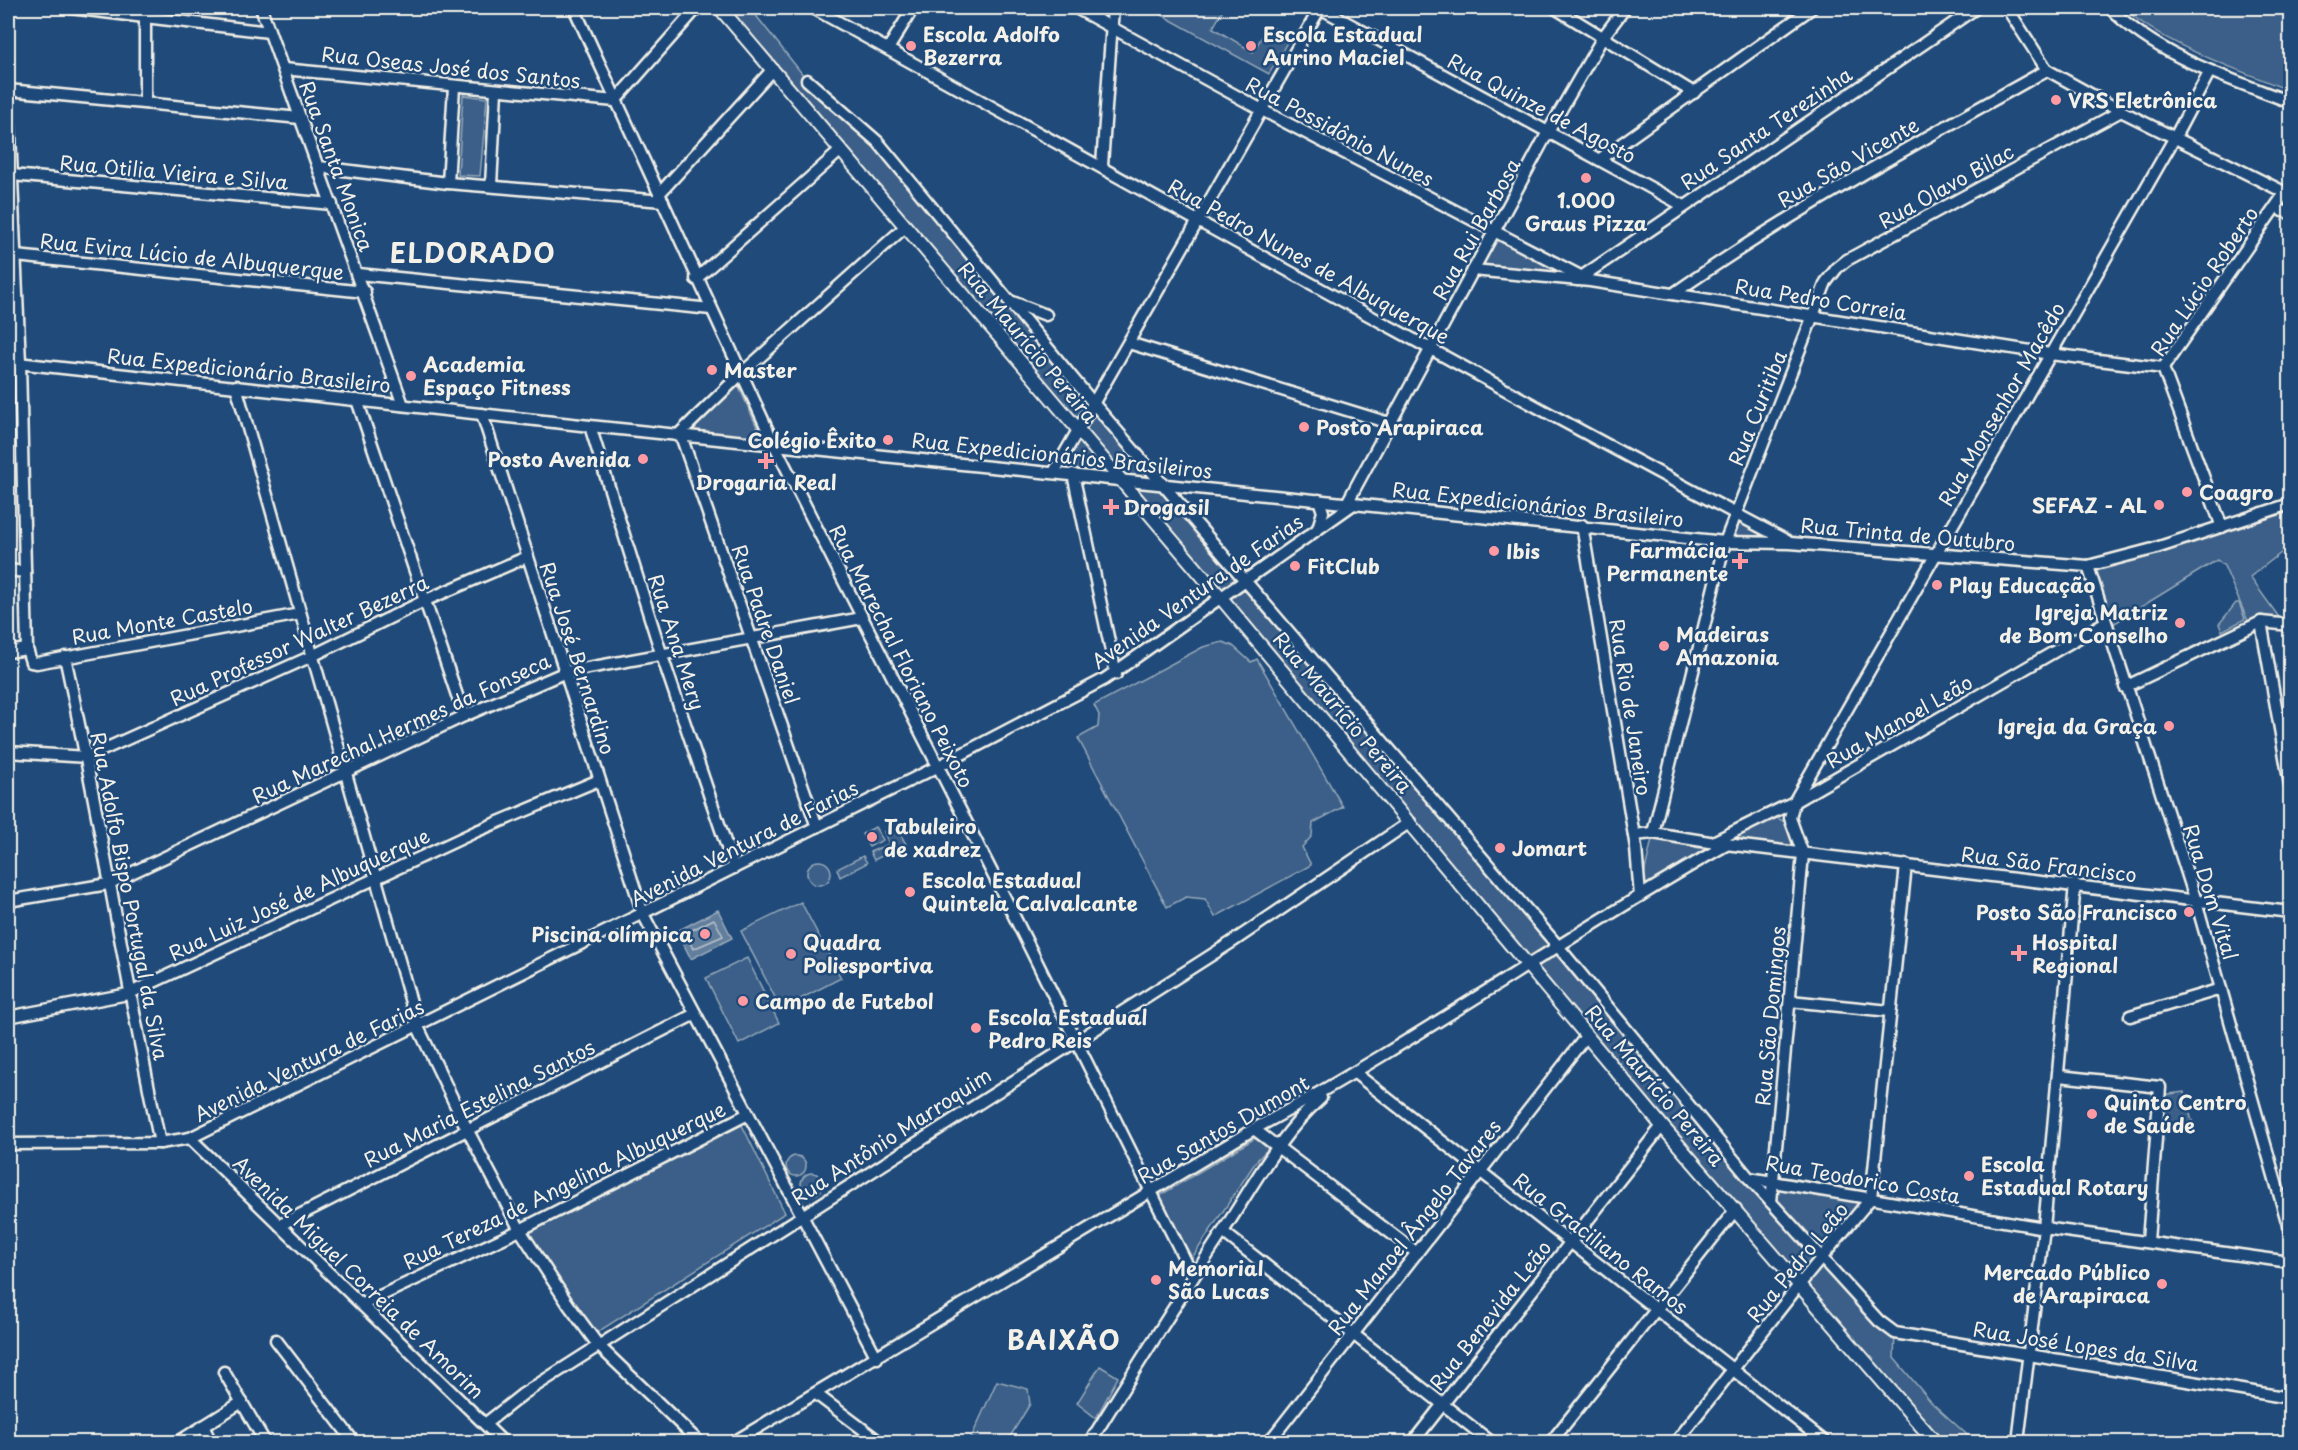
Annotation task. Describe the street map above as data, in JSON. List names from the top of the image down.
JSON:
{
  "streets": {
    "main road": ["Rua Maurício Pereira"],
    "street": [
      "Rua Oseas José dos Santos",
      "Rua Quinze de Agosto",
      "Rua Santa Terezinha",
      "Rua Possidônio Nunes",
      "Rua São Vicente",
      "Rua Santa Monica",
      "Rua Otilia Vieira e Silva",
      "Rua Olavo Bilac",
      "Rua Rui Barbosa",
      "Rua Evira Lúcio de Albuquerque",
      "Rua Pedro Nunes de Albuquerque",
      "Rua Lúcio Roberto",
      "Rua Pedro Correia",
      "Rua Expedicionário Brasileiro",
      "Rua Monsenhor Macêdo",
      "Rua Curitiba",
      "Rua Expedicionários Brasileiros",
      "Rua Expedicionários Brasileiro",
      "Rua Trinta de Outubro",
      "Avenida Ventura de Farias",
      "Rua Monte Castelo",
      "Rua Padre Daniel",
      "Rua Professor Walter Bezerra",
      "Rua Ana Mery",
      "Rua Marechal Floriano Peixoto",
      "Rua José Bernardino",
      "Rua Rio de Janeiro",
      "Rua Manoel Leão",
      "Rua Marechal Hermes da Fonseca",
      "Rua São Francisco",
      "Rua Dom Vital",
      "Rua Luiz José de Albuquerque",
      "Rua Adolfo Bispo Portugal da Silva",
      "Rua São Domingos",
      "Rua Maria Estelina Santos",
      "Rua Santos Dumont",
      "Rua Antônio Marroquim",
      "Rua Teodorico Costa",
      "Rua Tereza de Angelina Albuquerque",
      "Rua Manoel Ângelo Tavares",
      "Rua Graciliano Ramos",
      "Rua Pedro Leão",
      "Avenida Miguel Correia de Amorim",
      "Rua Benevida Leão",
      "Rua José Lopes da Silva"
    ]
  },
  "crossings": [
    ["Rua Oseas José dos Santos", "Rua Santa Monica"],
    ["Rua Oseas José dos Santos", "Rua Marechal Floriano Peixoto"],
    ["Rua Quinze de Agosto", "Rua Santa Terezinha"],
    ["Rua Quinze de Agosto", "Rua Rui Barbosa"],
    ["Rua Santa Terezinha", "Rua Possidônio Nunes"],
    ["Rua Santa Terezinha", "Rua Pedro Correia"],
    ["Rua Possidônio Nunes", "Rua Rui Barbosa"],
    ["Rua Possidônio Nunes", "Rua Pedro Correia"],
    ["Rua São Vicente", "Rua Pedro Correia"],
    ["Rua Santa Monica", "Rua Otilia Vieira e Silva"],
    ["Rua Santa Monica", "Rua Evira Lúcio de Albuquerque"],
    ["Rua Santa Monica", "Rua Expedicionário Brasileiro"],
    ["Rua Olavo Bilac", "Rua Pedro Correia"],
    ["Rua Olavo Bilac", "Rua Curitiba"],
    ["Rua Rui Barbosa", "Rua Pedro Nunes de Albuquerque"],
    ["Rua Rui Barbosa", "Rua Pedro Correia"],
    ["Rua Rui Barbosa", "Rua Expedicionários Brasileiros"],
    ["Rua Rui Barbosa", "Rua Expedicionários Brasileiro"],
    ["Rua Rui Barbosa", "Avenida Ventura de Farias"],
    ["Rua Pedro Nunes de Albuquerque", "Rua Curitiba"],
    ["Rua Pedro Nunes de Albuquerque", "Rua Trinta de Outubro"],
    ["Rua Lúcio Roberto", "Rua Pedro Correia"],
    ["Rua Pedro Correia", "Rua Monsenhor Macêdo"],
    ["Rua Pedro Correia", "Rua Curitiba"],
    ["Rua Maurício Pereira", "Rua Expedicionários Brasileiros"],
    ["Rua Maurício Pereira", "Avenida Ventura de Farias"],
    ["Rua Maurício Pereira", "Rua São Domingos"],
    ["Rua Maurício Pereira", "Rua Santos Dumont"],
    ["Rua Maurício Pereira", "Rua Antônio Marroquim"],
    ["Rua Maurício Pereira", "Rua Teodorico Costa"],
    ["Rua Maurício Pereira", "Rua Manoel Ângelo Tavares"],
    ["Rua Maurício Pereira", "Rua Pedro Leão"],
    ["Rua Maurício Pereira", "Rua Benevida Leão"],
    ["Rua Maurício Pereira", "Rua José Lopes da Silva"],
    ["Rua Expedicionário Brasileiro", "Rua Expedicionários Brasileiros"],
    ["Rua Expedicionário Brasileiro", "Rua Padre Daniel"],
    ["Rua Expedicionário Brasileiro", "Rua Ana Mery"],
    ["Rua Expedicionário Brasileiro", "Rua Marechal Floriano Peixoto"],
    ["Rua Expedicionário Brasileiro", "Rua José Bernardino"],
    ["Rua Monsenhor Macêdo", "Rua Trinta de Outubro"],
    ["Rua Monsenhor Macêdo", "Rua Manoel Leão"],
    ["Rua Monsenhor Macêdo", "Rua São Francisco"],
    ["Rua Monsenhor Macêdo", "Rua São Domingos"],
    ["Rua Curitiba", "Rua Expedicionários Brasileiro"],
    ["Rua Curitiba", "Rua Trinta de Outubro"],
    ["Rua Curitiba", "Rua São Francisco"],
    ["Rua Expedicionários Brasileiros", "Rua Expedicionários Brasileiro"],
    ["Rua Expedicionários Brasileiros", "Avenida Ventura de Farias"],
    ["Rua Expedicionários Brasileiros", "Rua Marechal Floriano Peixoto"],
    ["Rua Expedicionários Brasileiro", "Rua Trinta de Outubro"],
    ["Rua Expedicionários Brasileiro", "Avenida Ventura de Farias"],
    ["Rua Expedicionários Brasileiro", "Rua Rio de Janeiro"],
    ["Rua Trinta de Outubro", "Rua Dom Vital"],
    ["Avenida Ventura de Farias", "Rua Padre Daniel"],
    ["Avenida Ventura de Farias", "Rua Ana Mery"],
    ["Avenida Ventura de Farias", "Rua Marechal Floriano Peixoto"],
    ["Avenida Ventura de Farias", "Rua José Bernardino"],
    ["Avenida Ventura de Farias", "Rua Adolfo Bispo Portugal da Silva"],
    ["Avenida Ventura de Farias", "Avenida Miguel Correia de Amorim"],
    ["Rua Monte Castelo", "Rua Adolfo Bispo Portugal da Silva"],
    ["Rua Padre Daniel", "Rua Marechal Hermes da Fonseca"],
    ["Rua Professor Walter Bezerra", "Rua José Bernardino"],
    ["Rua Professor Walter Bezerra", "Rua Adolfo Bispo Portugal da Silva"],
    ["Rua Ana Mery", "Rua Marechal Hermes da Fonseca"],
    ["Rua Marechal Floriano Peixoto", "Rua Marechal Hermes da Fonseca"],
    ["Rua Marechal Floriano Peixoto", "Rua Santos Dumont"],
    ["Rua Marechal Floriano Peixoto", "Rua Antônio Marroquim"],
    ["Rua José Bernardino", "Rua Marechal Hermes da Fonseca"],
    ["Rua José Bernardino", "Rua Luiz José de Albuquerque"],
    ["Rua José Bernardino", "Rua Maria Estelina Santos"],
    ["Rua José Bernardino", "Rua Santos Dumont"],
    ["Rua José Bernardino", "Rua Antônio Marroquim"],
    ["Rua José Bernardino", "Rua Tereza de Angelina Albuquerque"],
    ["Rua Rio de Janeiro", "Rua São Francisco"],
    ["Rua Rio de Janeiro", "Rua Santos Dumont"],
    ["Rua Manoel Leão", "Rua São Francisco"],
    ["Rua Manoel Leão", "Rua Dom Vital"],
    ["Rua Marechal Hermes da Fonseca", "Rua Adolfo Bispo Portugal da Silva"],
    ["Rua São Francisco", "Rua Dom Vital"],
    ["Rua São Francisco", "Rua São Domingos"],
    ["Rua São Francisco", "Rua Santos Dumont"],
    ["Rua São Francisco", "Rua Pedro Leão"],
    ["Rua Luiz José de Albuquerque", "Rua Adolfo Bispo Portugal da Silva"],
    ["Rua São Domingos", "Rua Teodorico Costa"],
    ["Rua Maria Estelina Santos", "Avenida Miguel Correia de Amorim"],
    ["Rua Santos Dumont", "Rua Graciliano Ramos"],
    ["Rua Antônio Marroquim", "Avenida Miguel Correia de Amorim"],
    ["Rua Teodorico Costa", "Rua Pedro Leão"],
    ["Rua Tereza de Angelina Albuquerque", "Avenida Miguel Correia de Amorim"],
    ["Rua Manoel Ângelo Tavares", "Rua Graciliano Ramos"],
    ["Rua Graciliano Ramos", "Rua Pedro Leão"],
    ["Rua Graciliano Ramos", "Rua Benevida Leão"]
  ],
  "districts": ["ELDORADO", "BAIXÃO"],
  "places": {
    "other": [
      "Escola Adolfo Bezerra",
      "Escola Estadual Aurino Maciel",
      "VRS Eletrônica",
      "1.000 Graus Pizza",
      "Master",
      "Academia Espaço Fitness",
      "Posto Arapiraca",
      "Colégio Êxito",
      "Posto Avenida",
      "Coagro",
      "SEFAZ - AL",
      "Ibis",
      "FitClub",
      "Play Educação",
      "Igreja Matriz de Bom Conselho",
      "Madeiras Amazonia",
      "Igreja da Graça",
      "Tabuleiro de xadrez",
      "Jomart",
      "Escola Estadual Quintela Calvalcante",
      "Posto São Francisco",
      "Piscina olímpica",
      "Quadra Poliesportiva",
      "Campo de Futebol",
      "Escola Estadual Pedro Reis",
      "Quinto Centro de Saúde",
      "Escola Estadual Rotary",
      "Memorial São Lucas",
      "Mercado Público de Arapiraca"
    ],
    "health": [
      "Drogaria Real",
      "Drogasil",
      "Farmácia Permanente",
      "Hospital Regional"
    ]
  }
}
